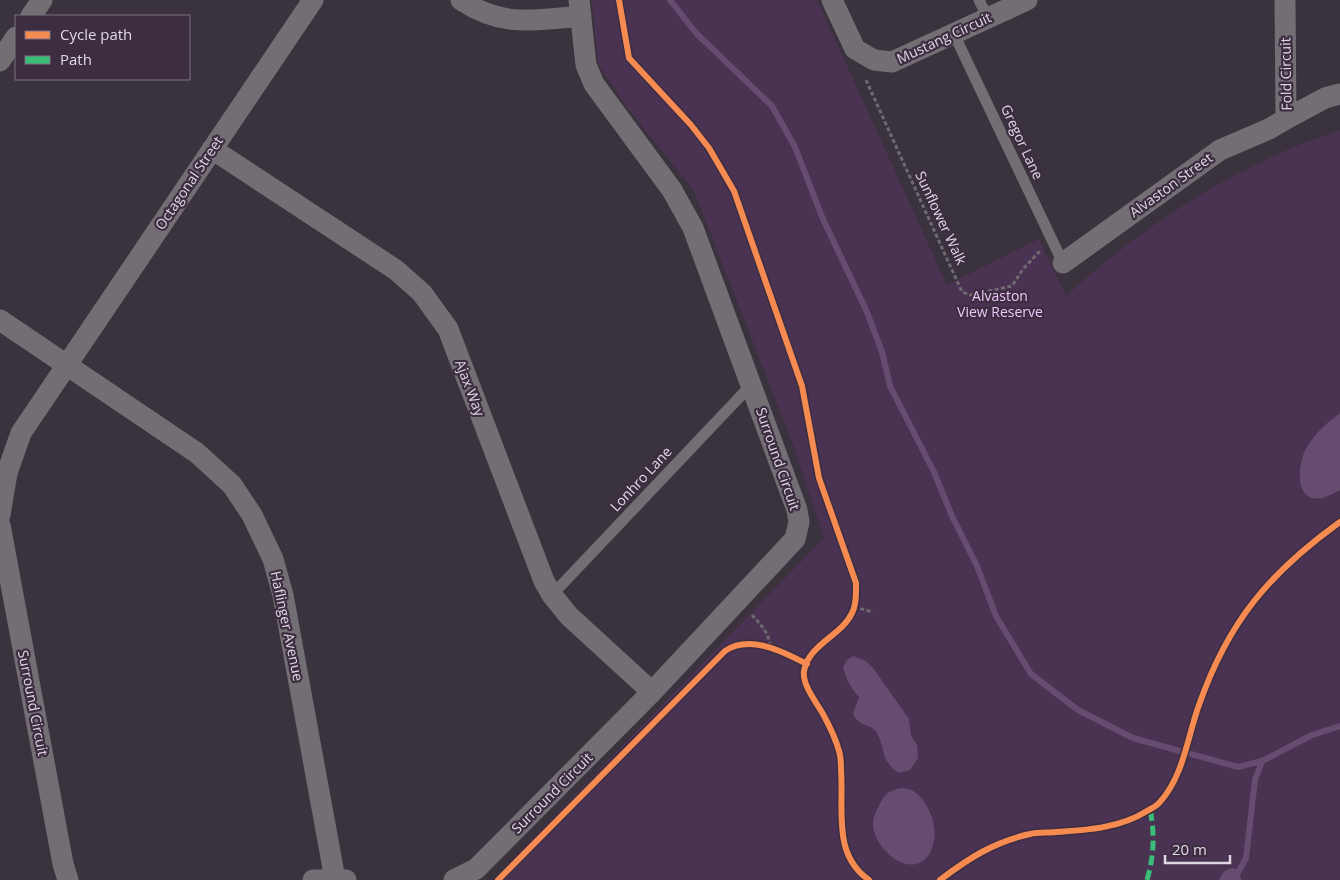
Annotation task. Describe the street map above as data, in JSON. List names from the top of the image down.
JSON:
{
  "streets": {
    "street": [
      "Mustang Circuit",
      "Fold Circuit",
      "Octagonal Street",
      "Alvaston Street",
      "Ajax Way",
      "Surround Circuit",
      "Haflinger Avenue"
    ],
    "lane": ["Gregor Lane", "Lonhro Lane"],
    "path": ["Sunflower Walk"]
  },
  "crossings": [
    ["Mustang Circuit", "Gregor Lane"],
    ["Mustang Circuit", "Sunflower Walk"],
    ["Fold Circuit", "Alvaston Street"],
    ["Gregor Lane", "Alvaston Street"],
    ["Gregor Lane", "Sunflower Walk"],
    ["Octagonal Street", "Ajax Way"],
    ["Octagonal Street", "Haflinger Avenue"],
    ["Ajax Way", "Surround Circuit"],
    ["Ajax Way", "Lonhro Lane"],
    ["Surround Circuit", "Lonhro Lane"]
  ],
  "parks": ["Alvaston View Reserve"],
  "legend": ["Cycle path", "Path"],
  "scale_bar": "20 m"
}
